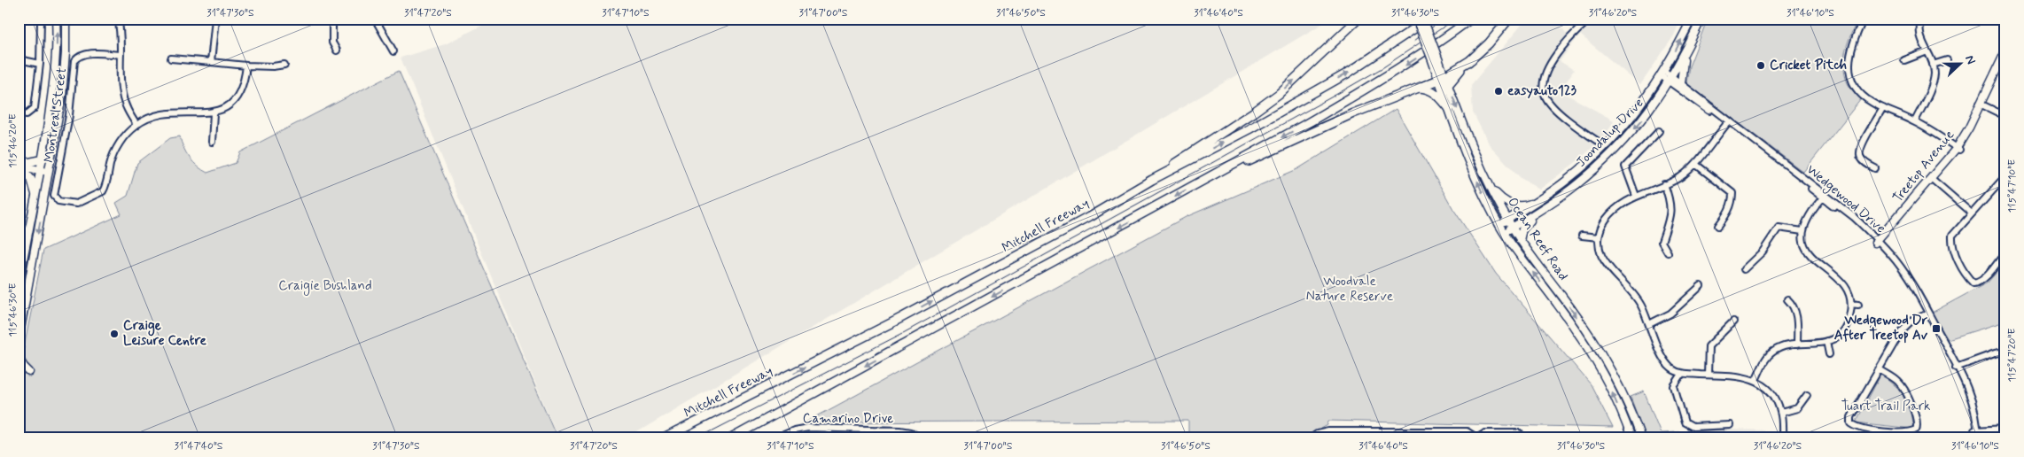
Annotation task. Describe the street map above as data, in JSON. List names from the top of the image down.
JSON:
{
  "streets": {
    "highway": ["Mitchell Freeway"],
    "main road": ["Joondalup Drive", "Treetop Avenue", "Ocean Reef Road"],
    "street": ["Montreal Street", "Wedgewood Drive", "Camarino Drive"]
  },
  "crossings": [
    ["Joondalup Drive", "Wedgewood Drive"],
    ["Joondalup Drive", "Ocean Reef Road"],
    ["Treetop Avenue", "Wedgewood Drive"]
  ],
  "parks": ["Woodvale Nature Reserve", "Craigie Bushland", "Tuart Trail Park"],
  "places": {
    "other": ["Cricket Pitch", "easyauto123", "Craige Leisure Centre"],
    "transit": ["Wedgewood Dr After Treetop Av"]
  },
  "north": "right",
  "coordinates": [
    "31°47'30\"S",
    "31°47'20\"S",
    "31°47'10\"S",
    "31°47'00\"S",
    "31°46'50\"S",
    "31°46'40\"S",
    "31°46'30\"S",
    "31°46'20\"S",
    "31°46'10\"S",
    "115°46'20\"E",
    "115°47'10\"E",
    "115°46'30\"E",
    "115°47'20\"E",
    "31°47'40\"S"
  ]
}
